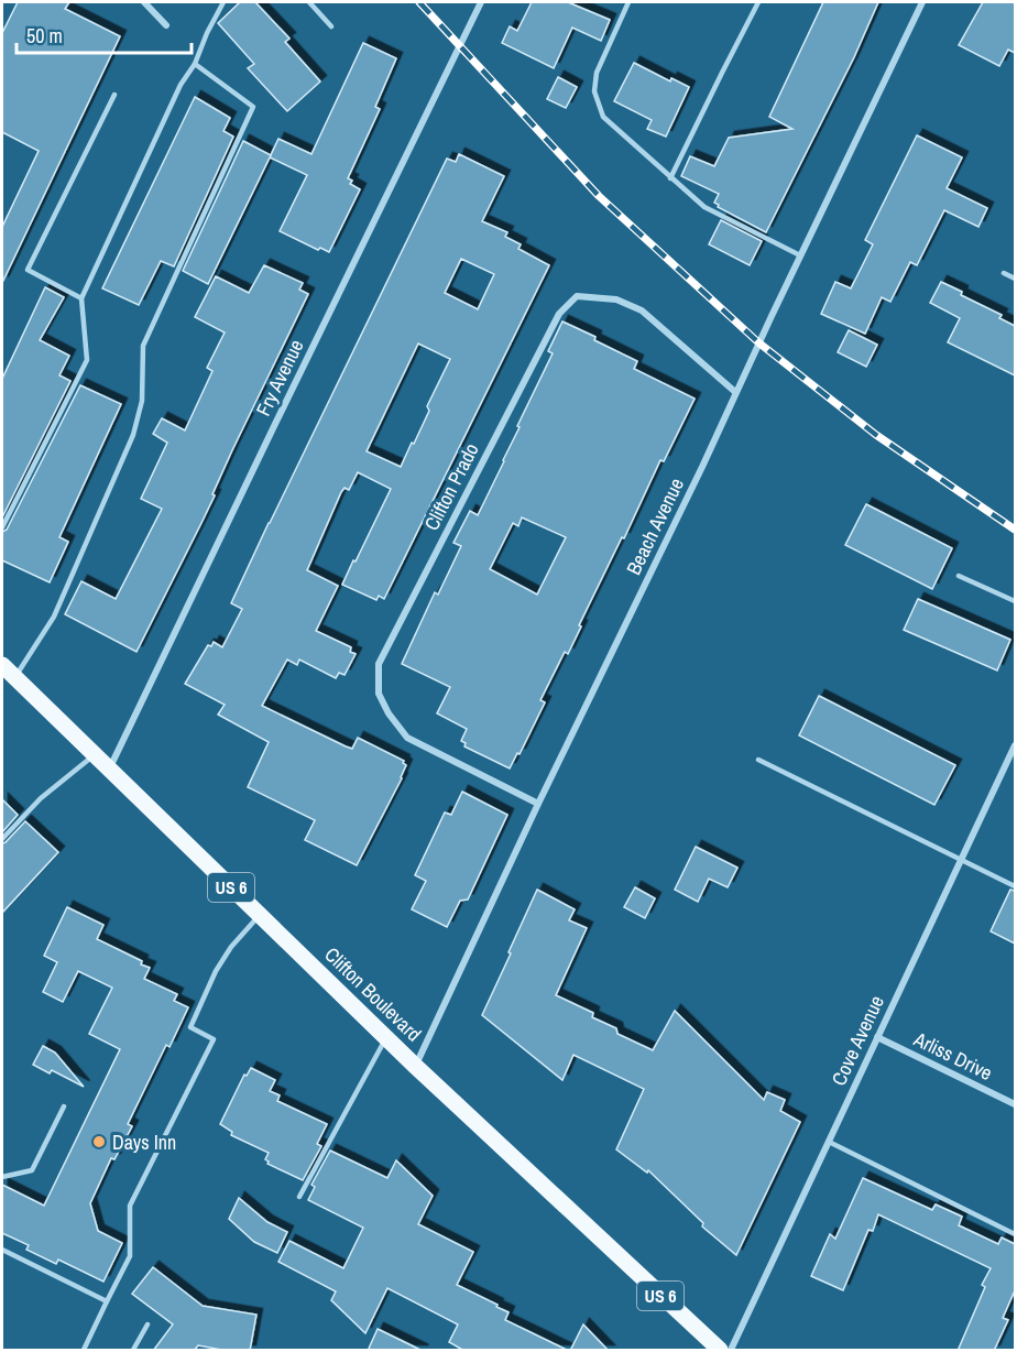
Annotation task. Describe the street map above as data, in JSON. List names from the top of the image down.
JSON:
{
  "streets": {
    "main road": ["US 6", "Clifton Boulevard"],
    "street": [
      "Fry Avenue",
      "Clifton Prado",
      "Beach Avenue",
      "Cove Avenue",
      "Arliss Drive"
    ]
  },
  "crossings": [
    ["Fry Avenue", "Clifton Boulevard"],
    ["Clifton Prado", "Beach Avenue"],
    ["Beach Avenue", "Clifton Boulevard"],
    ["Cove Avenue", "Arliss Drive"]
  ],
  "places": ["Days Inn"],
  "scale_bar": "50 m"
}
